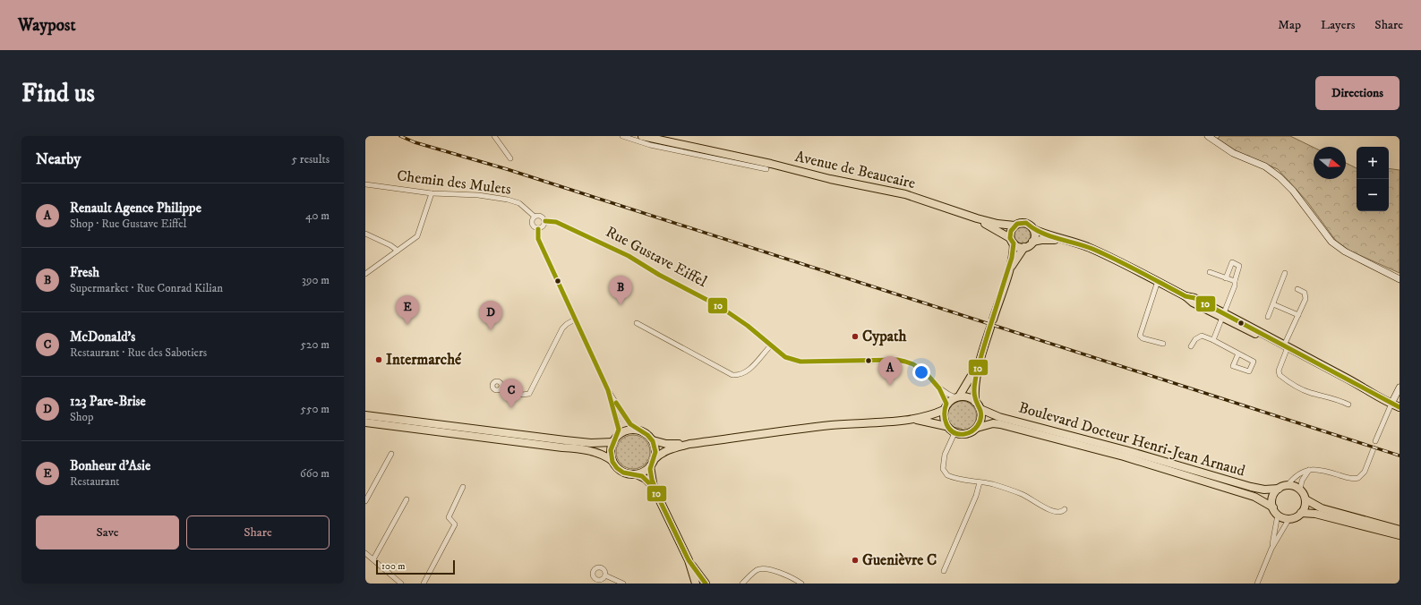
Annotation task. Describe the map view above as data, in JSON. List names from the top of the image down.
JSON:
{
  "streets": {
    "main road": ["Avenue de Beaucaire", "Boulevard Docteur Henri-Jean Arnaud"],
    "street": ["Chemin des Mulets", "Rue Gustave Eiffel"]
  },
  "crossings": [
    ["Chemin des Mulets", "Rue Gustave Eiffel"],
    ["Rue Gustave Eiffel", "Boulevard Docteur Henri-Jean Arnaud"]
  ],
  "places": ["Cypath", "Intermarché", "Guenièvre C"],
  "lines": ["transit line 10"],
  "scale_bar": "100 m",
  "north": "right",
  "page": {
    "header": "Waypost",
    "nav": ["Map", "Layers", "Share"],
    "buttons": [
      "Directions",
      ["Save", "Share"]
    ],
    "title": "Find us",
    "heading": ["Nearby", "5 results"],
    "map_buttons": ["+", "−"],
    "list": [
      {
        "mark": "A",
        "name": "Renault Agence Philippe",
        "note": "Shop · Rue Gustave Eiffel",
        "value": "40 m"
      },
      {
        "mark": "B",
        "name": "Fresh",
        "note": "Supermarket · Rue Conrad Kilian",
        "value": "390 m"
      },
      {
        "mark": "C",
        "name": "McDonald's",
        "note": "Restaurant · Rue des Sabotiers",
        "value": "520 m"
      },
      {
        "mark": "D",
        "name": "123 Pare-Brise",
        "note": "Shop",
        "value": "550 m"
      },
      {
        "mark": "E",
        "name": "Bonheur d'Asie",
        "note": "Restaurant",
        "value": "660 m"
      }
    ],
    "pins": [
      "B",
      "E",
      "D",
      "A",
      "C"
    ],
    "scale": "100 m"
  }
}
